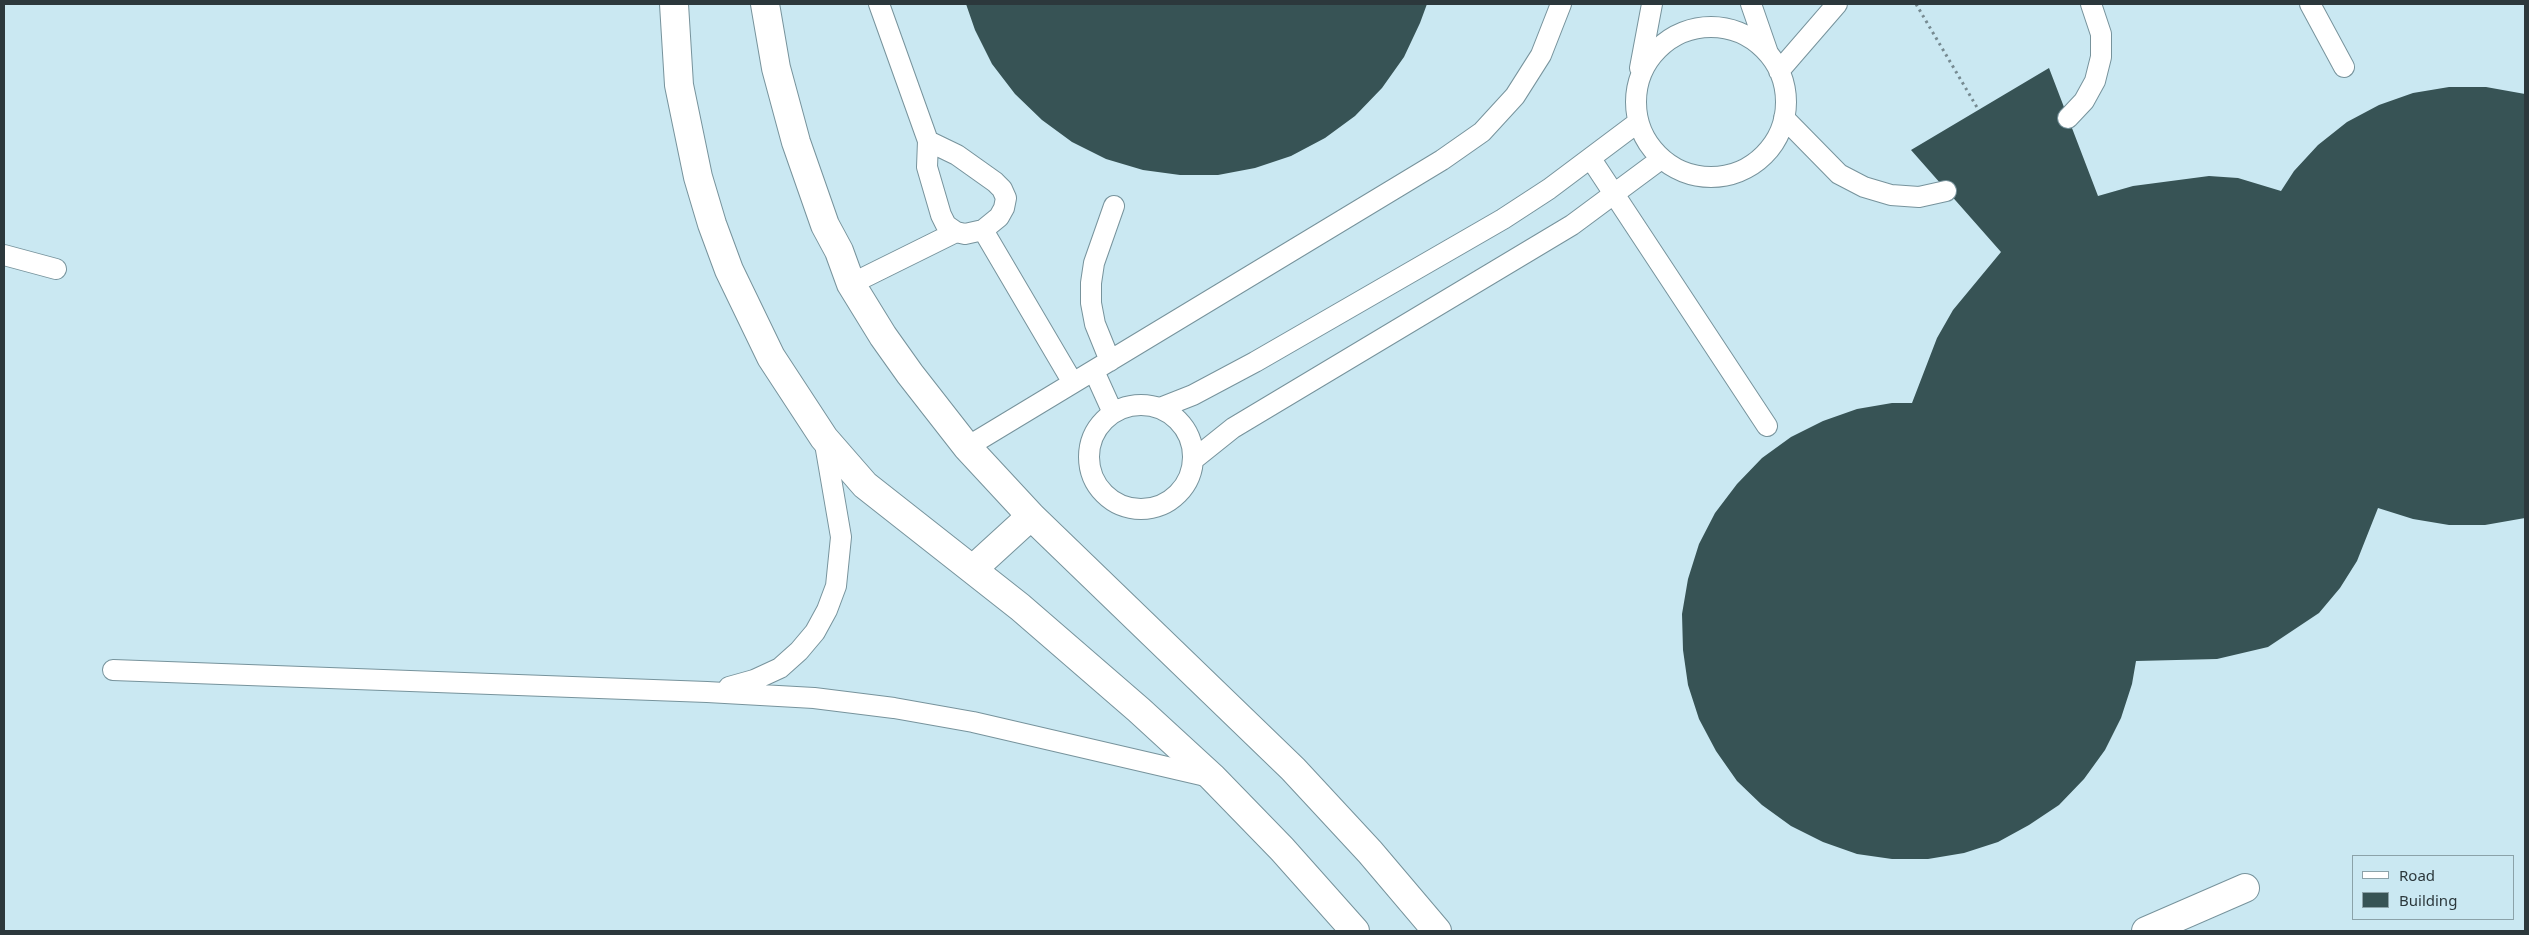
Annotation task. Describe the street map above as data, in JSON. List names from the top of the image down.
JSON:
{
  "legend": ["Road", "Building"]
}
